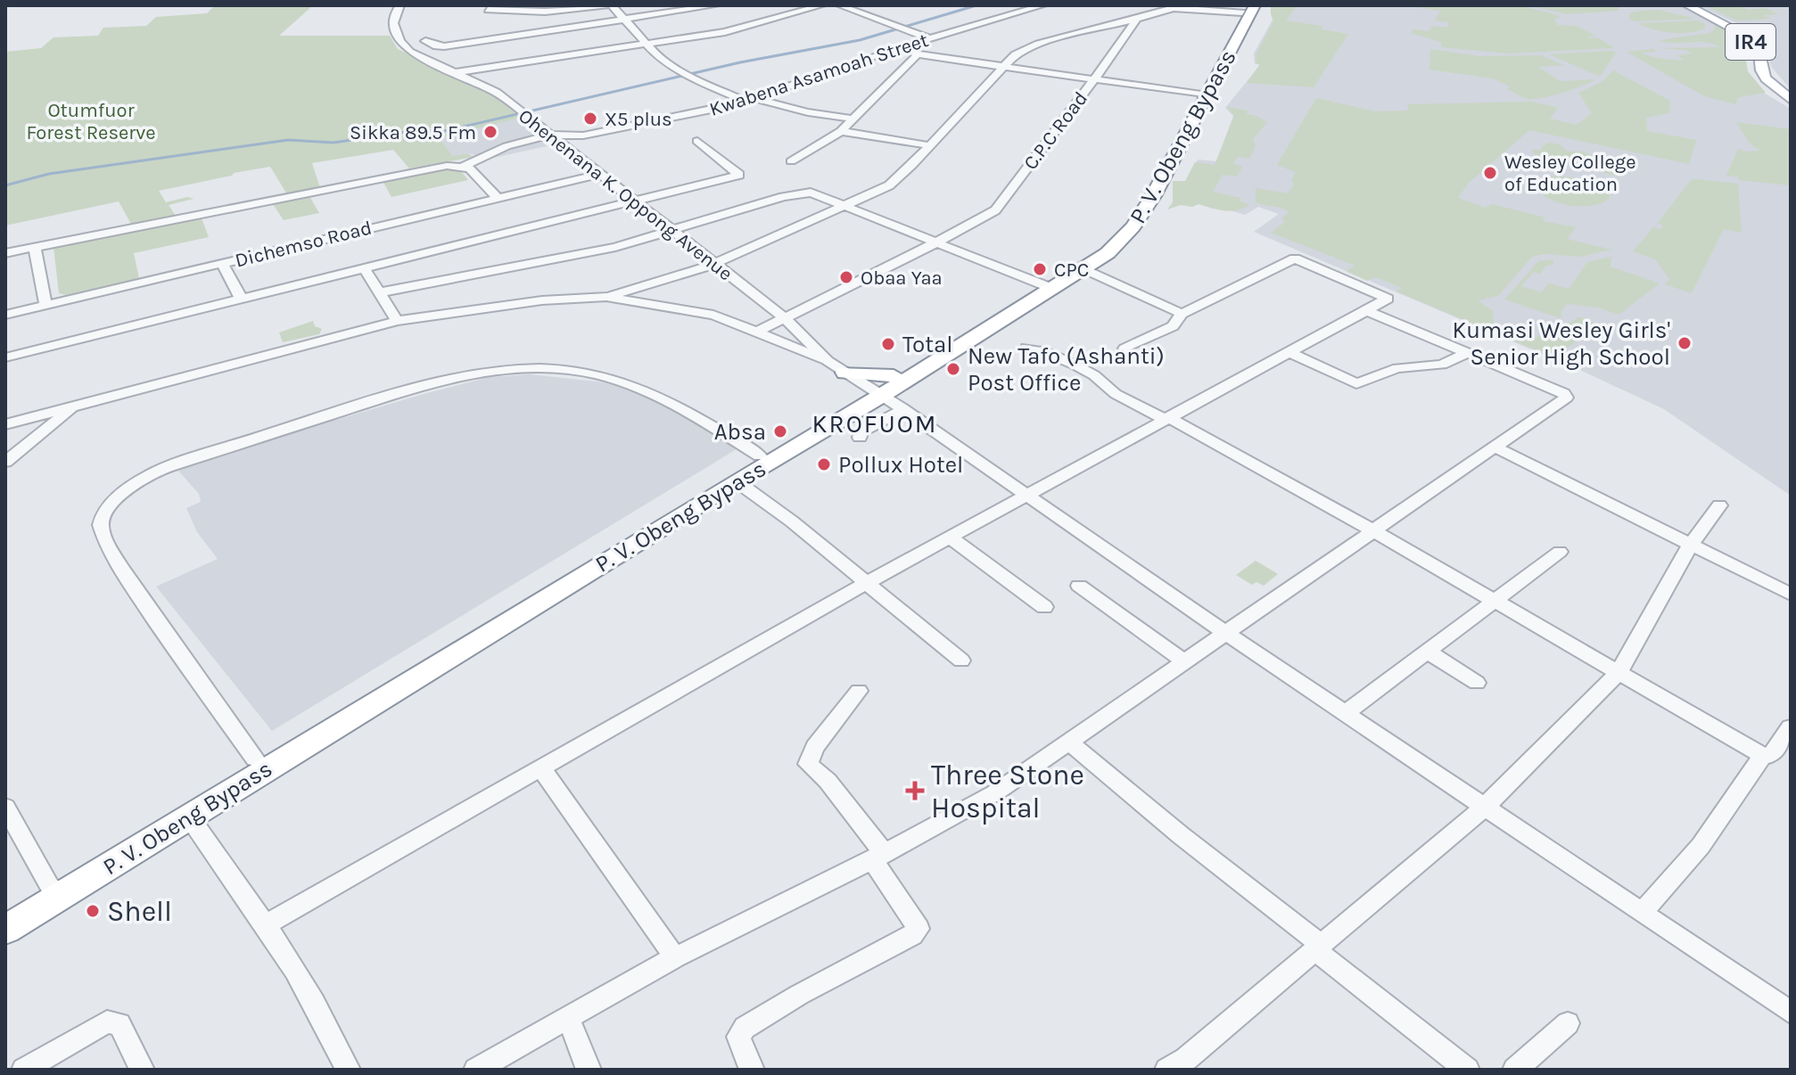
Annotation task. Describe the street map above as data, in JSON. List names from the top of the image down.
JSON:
{
  "streets": {
    "highway": ["P. V. Obeng Bypass"],
    "main road": ["IR4"],
    "street": [
      "Kwabena Asamoah Street",
      "C.P.C Road",
      "Ohenenana K. Oppong Avenue",
      "Dichemso Road"
    ]
  },
  "crossings": [
    ["Kwabena Asamoah Street", "Ohenenana K. Oppong Avenue"],
    ["C.P.C Road", "Ohenenana K. Oppong Avenue"],
    ["Ohenenana K. Oppong Avenue", "Dichemso Road"]
  ],
  "districts": ["KROFUOM"],
  "parks": ["Otumfuor Forest Reserve"],
  "places": {
    "other": [
      "X5 plus",
      "Sikka 89.5 Fm",
      "Wesley College of Education",
      "CPC",
      "Obaa Yaa",
      "Kumasi Wesley Girls' Senior High School",
      "Total",
      "New Tafo (Ashanti) Post Office",
      "Absa",
      "Pollux Hotel",
      "Shell"
    ],
    "health": ["Three Stone Hospital"]
  }
}
